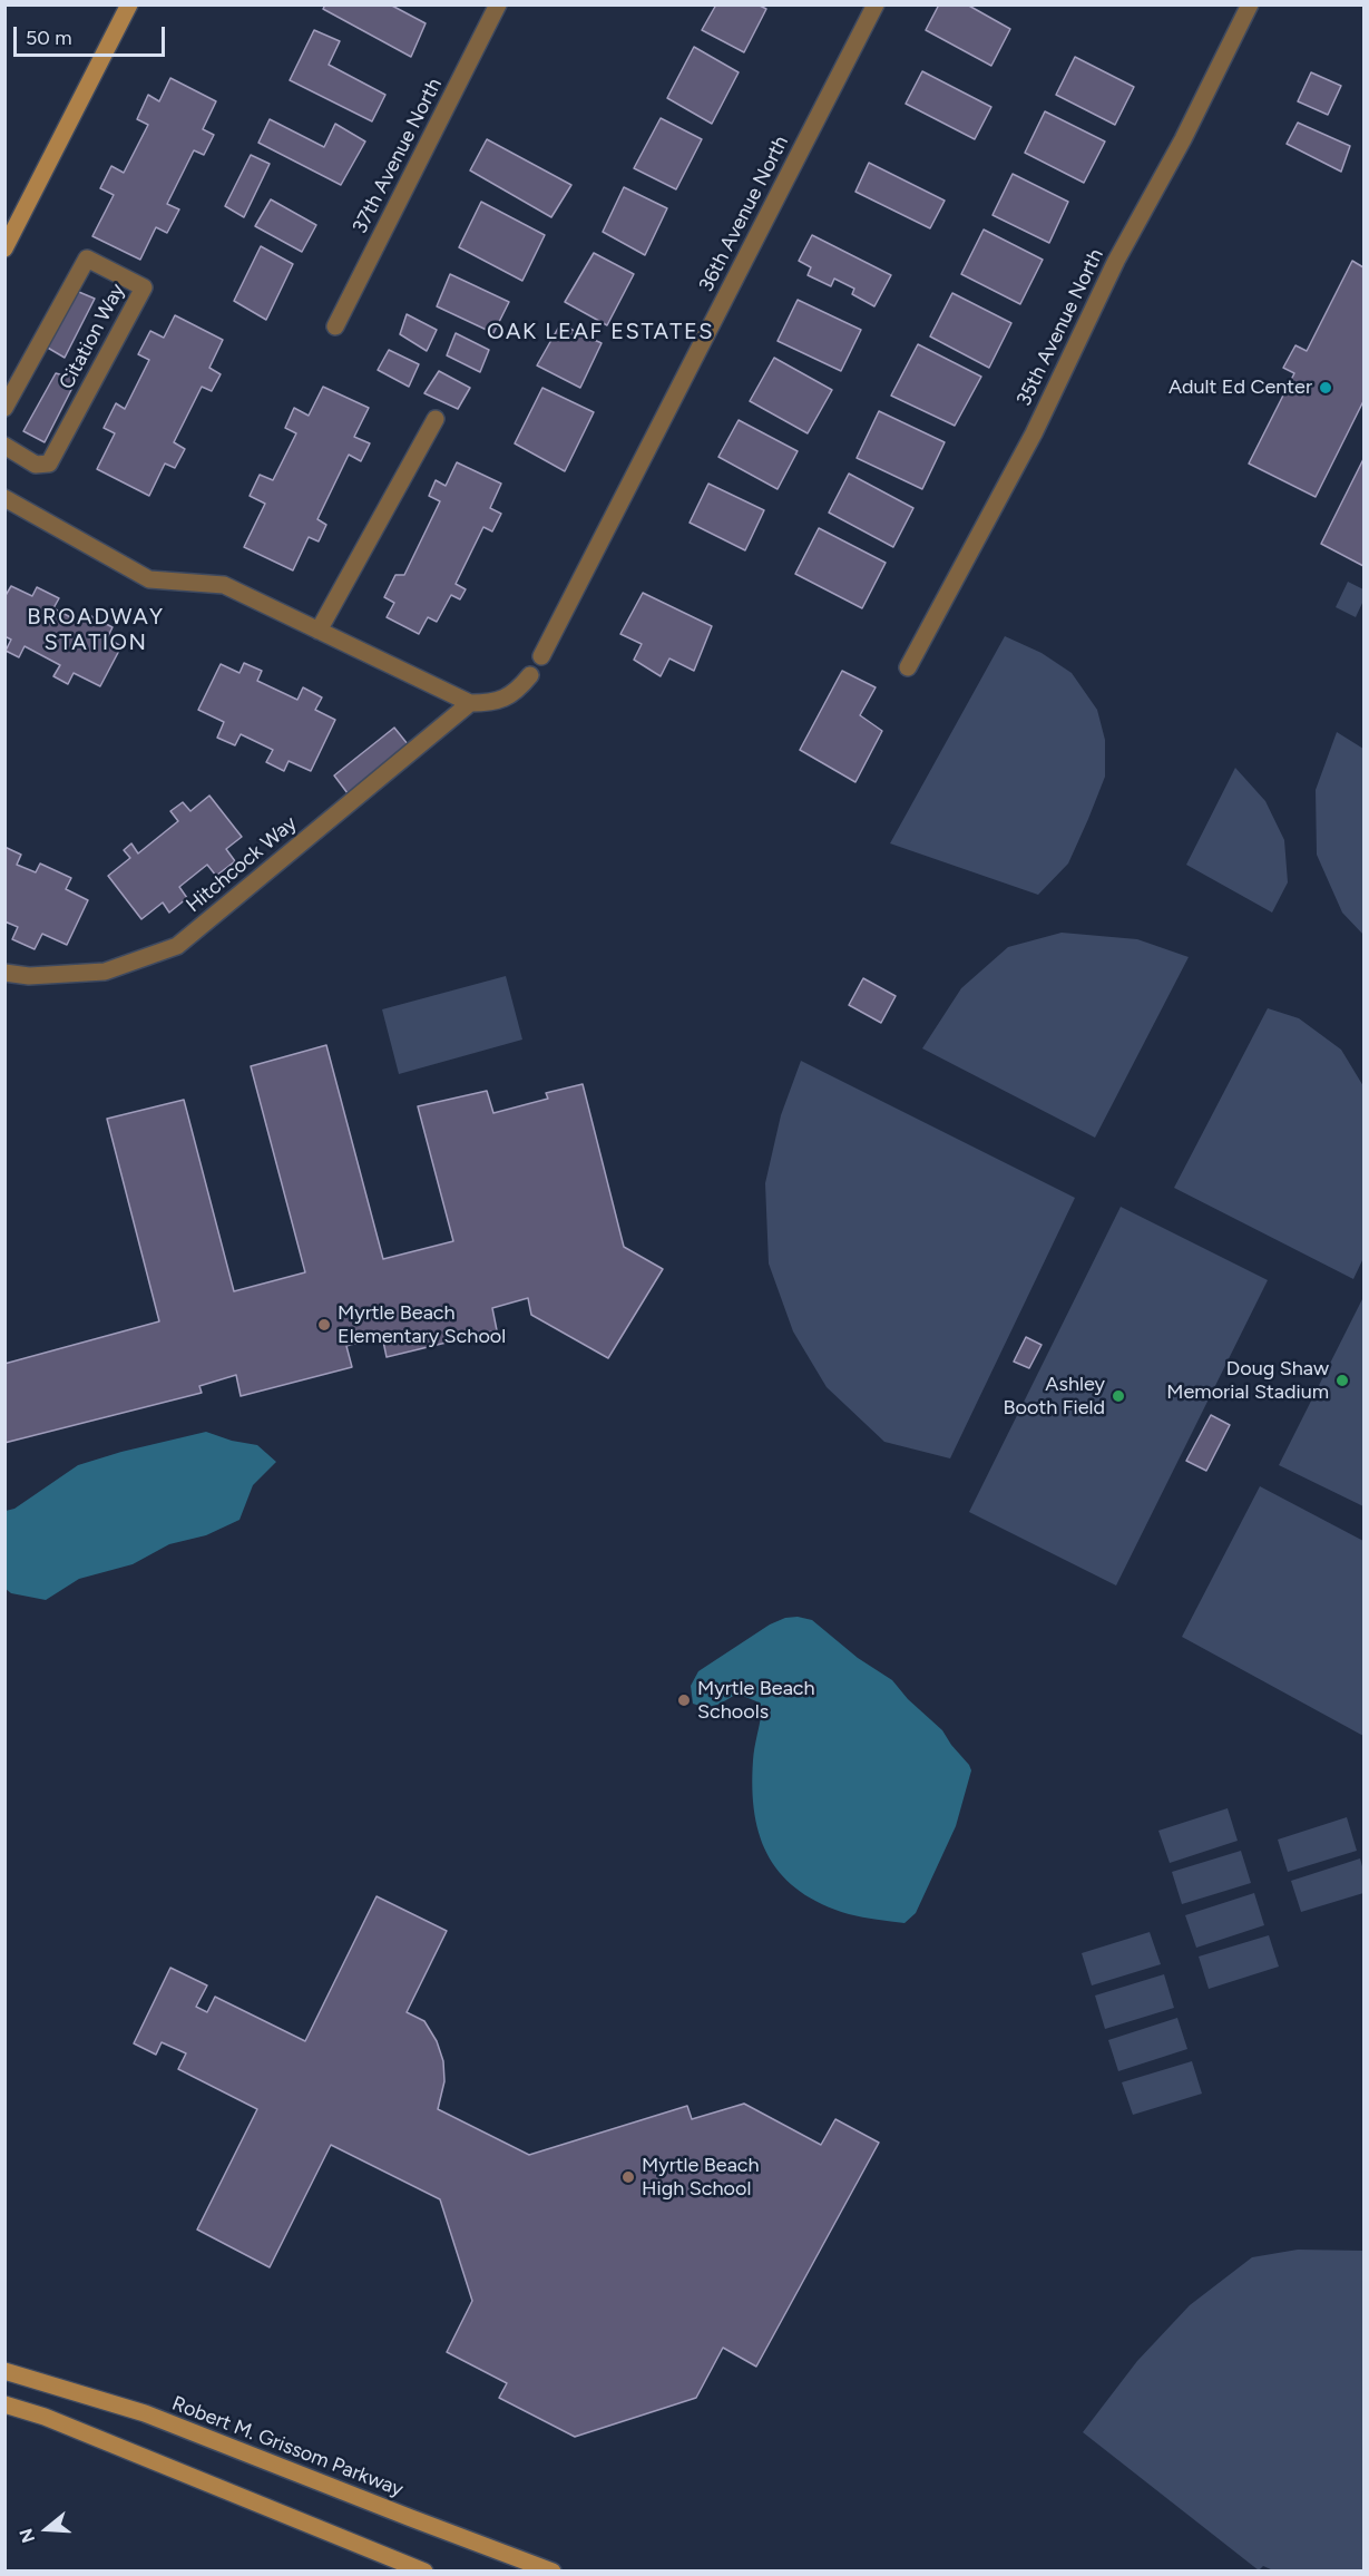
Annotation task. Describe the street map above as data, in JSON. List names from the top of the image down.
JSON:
{
  "streets": {
    "main road": ["Robert M. Grissom Parkway"],
    "street": [
      "37th Avenue North",
      "36th Avenue North",
      "35th Avenue North",
      "Citation Way",
      "Hitchcock Way"
    ]
  },
  "districts": ["OAK LEAF ESTATES", "BROADWAY STATION"],
  "places": [
    "Adult Ed Center",
    "Myrtle Beach Elementary School",
    "Doug Shaw Memorial Stadium",
    "Ashley Booth Field",
    "Myrtle Beach Schools",
    "Myrtle Beach High School"
  ],
  "scale_bar": "50 m",
  "north": "left"
}
